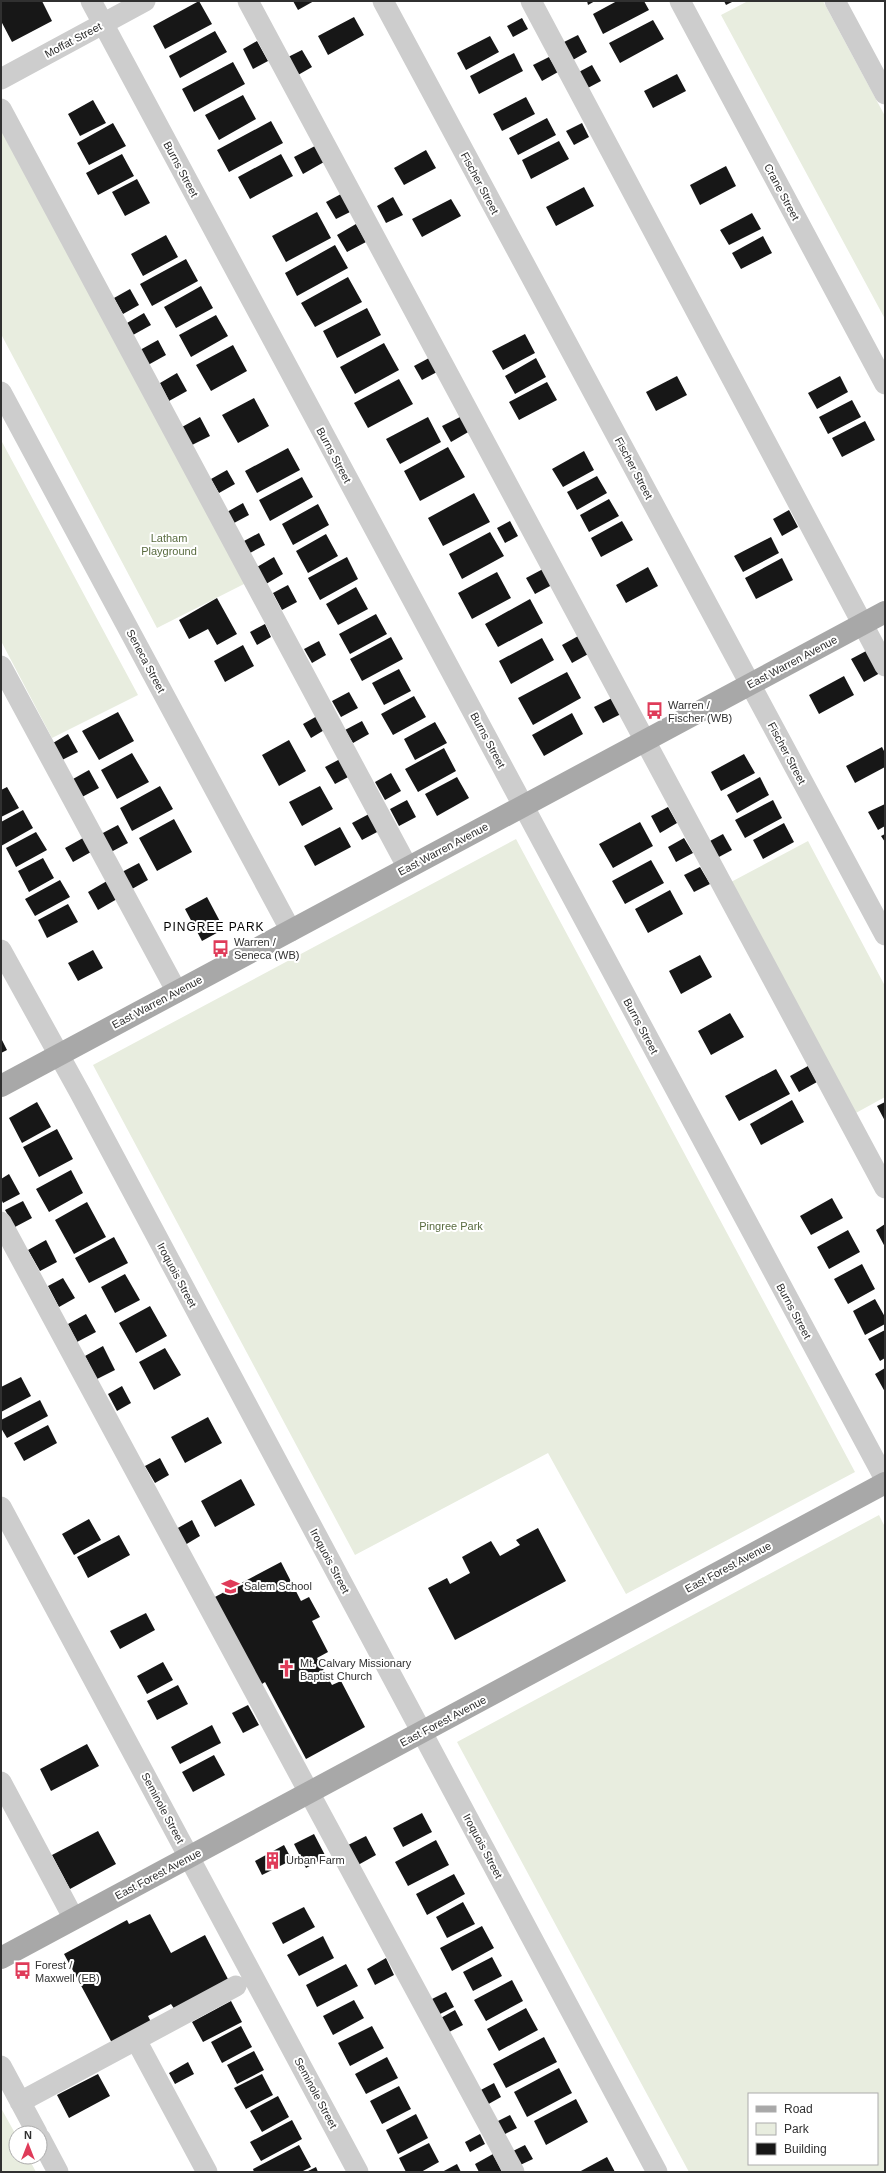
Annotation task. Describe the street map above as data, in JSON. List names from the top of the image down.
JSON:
{
  "streets": {
    "main road": ["East Warren Avenue", "East Forest Avenue"],
    "street": [
      "Moffat Street",
      "Burns Street",
      "Fischer Street",
      "Crane Street",
      "Seneca Street",
      "Iroquois Street",
      "Seminole Street"
    ]
  },
  "crossings": [
    ["Moffat Street", "Burns Street"],
    ["Burns Street", "East Warren Avenue"],
    ["Fischer Street", "East Warren Avenue"],
    ["Seneca Street", "East Warren Avenue"],
    ["East Warren Avenue", "Iroquois Street"],
    ["Iroquois Street", "East Forest Avenue"],
    ["East Forest Avenue", "Seminole Street"]
  ],
  "districts": ["PINGREE PARK"],
  "parks": ["Latham Playground", "Pingree Park"],
  "places": {
    "bus stop": ["Warren / Fischer (WB)", "Warren / Seneca (WB)", "Forest / Maxwell (EB)"],
    "school or university": ["Salem School"],
    "church": ["Mt. Calvary Missionary Baptist Church"],
    "building": ["Urban Farm"]
  },
  "legend": ["Road", "Park", "Building"],
  "north": "top"
}
